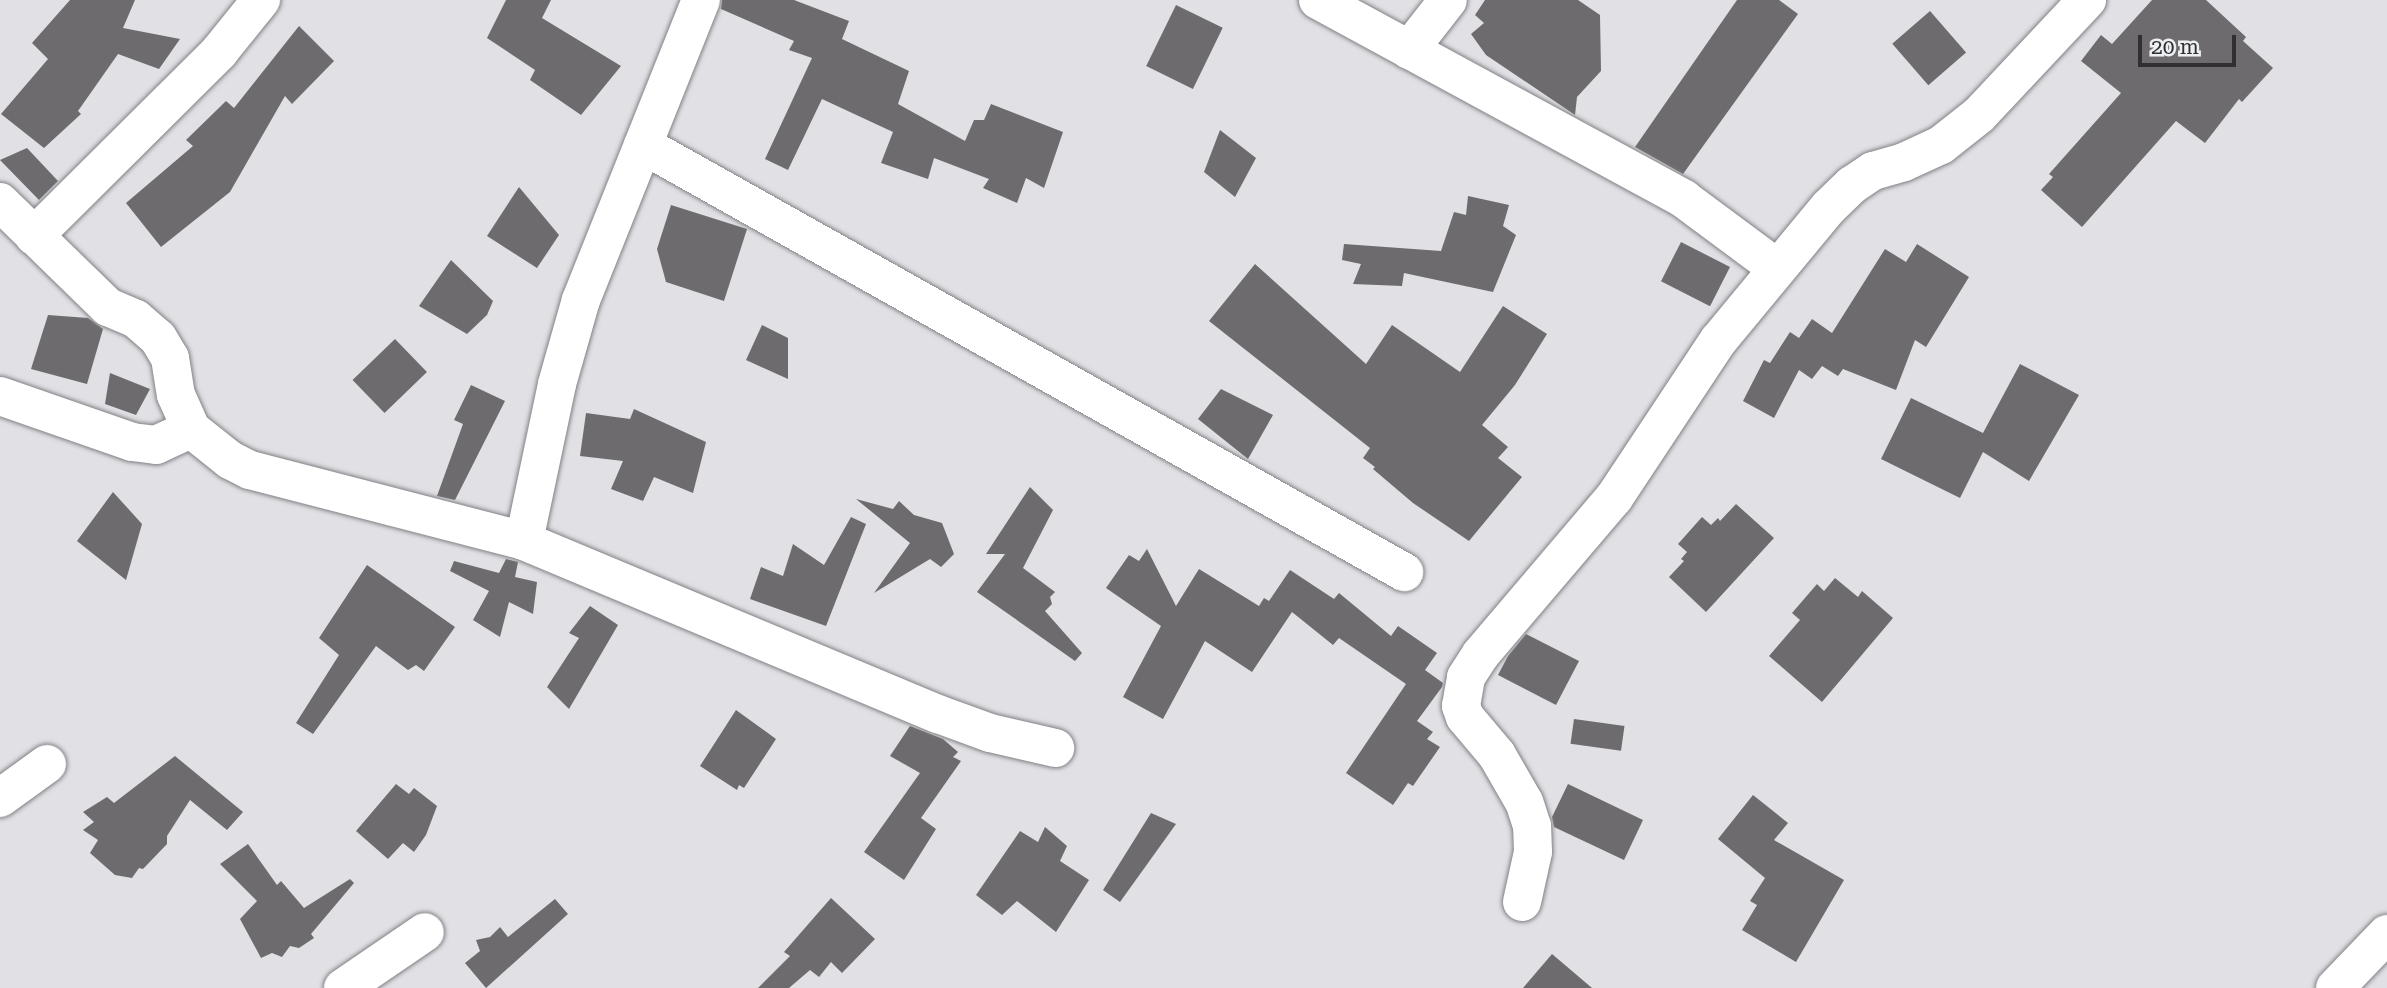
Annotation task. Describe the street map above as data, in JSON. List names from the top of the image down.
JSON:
{
  "scale_bar": "20 m"
}
